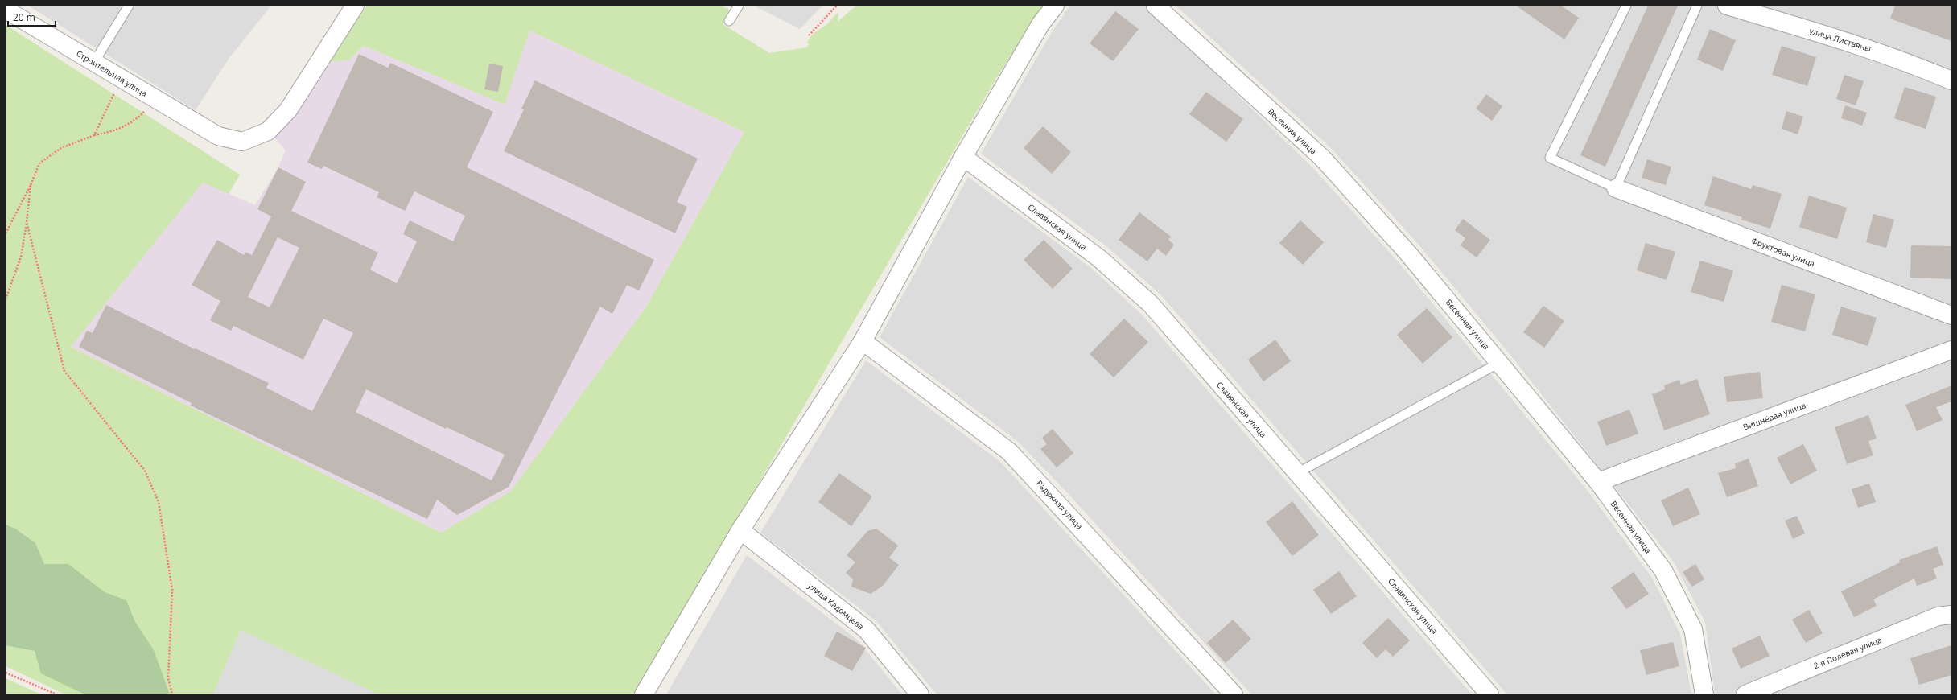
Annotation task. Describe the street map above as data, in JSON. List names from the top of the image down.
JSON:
{
  "streets": {
    "street": [
      "улица Листвяны",
      "Строительная улица",
      "Весенняя улица",
      "Славянская улица",
      "Фруктовая улица",
      "Вишнёвая улица",
      "Радужная улица",
      "улица Кадомцева",
      "2-я Полевая улица"
    ]
  },
  "crossings": [
    ["Весенняя улица", "Вишнёвая улица"]
  ],
  "scale_bar": "20 m"
}
